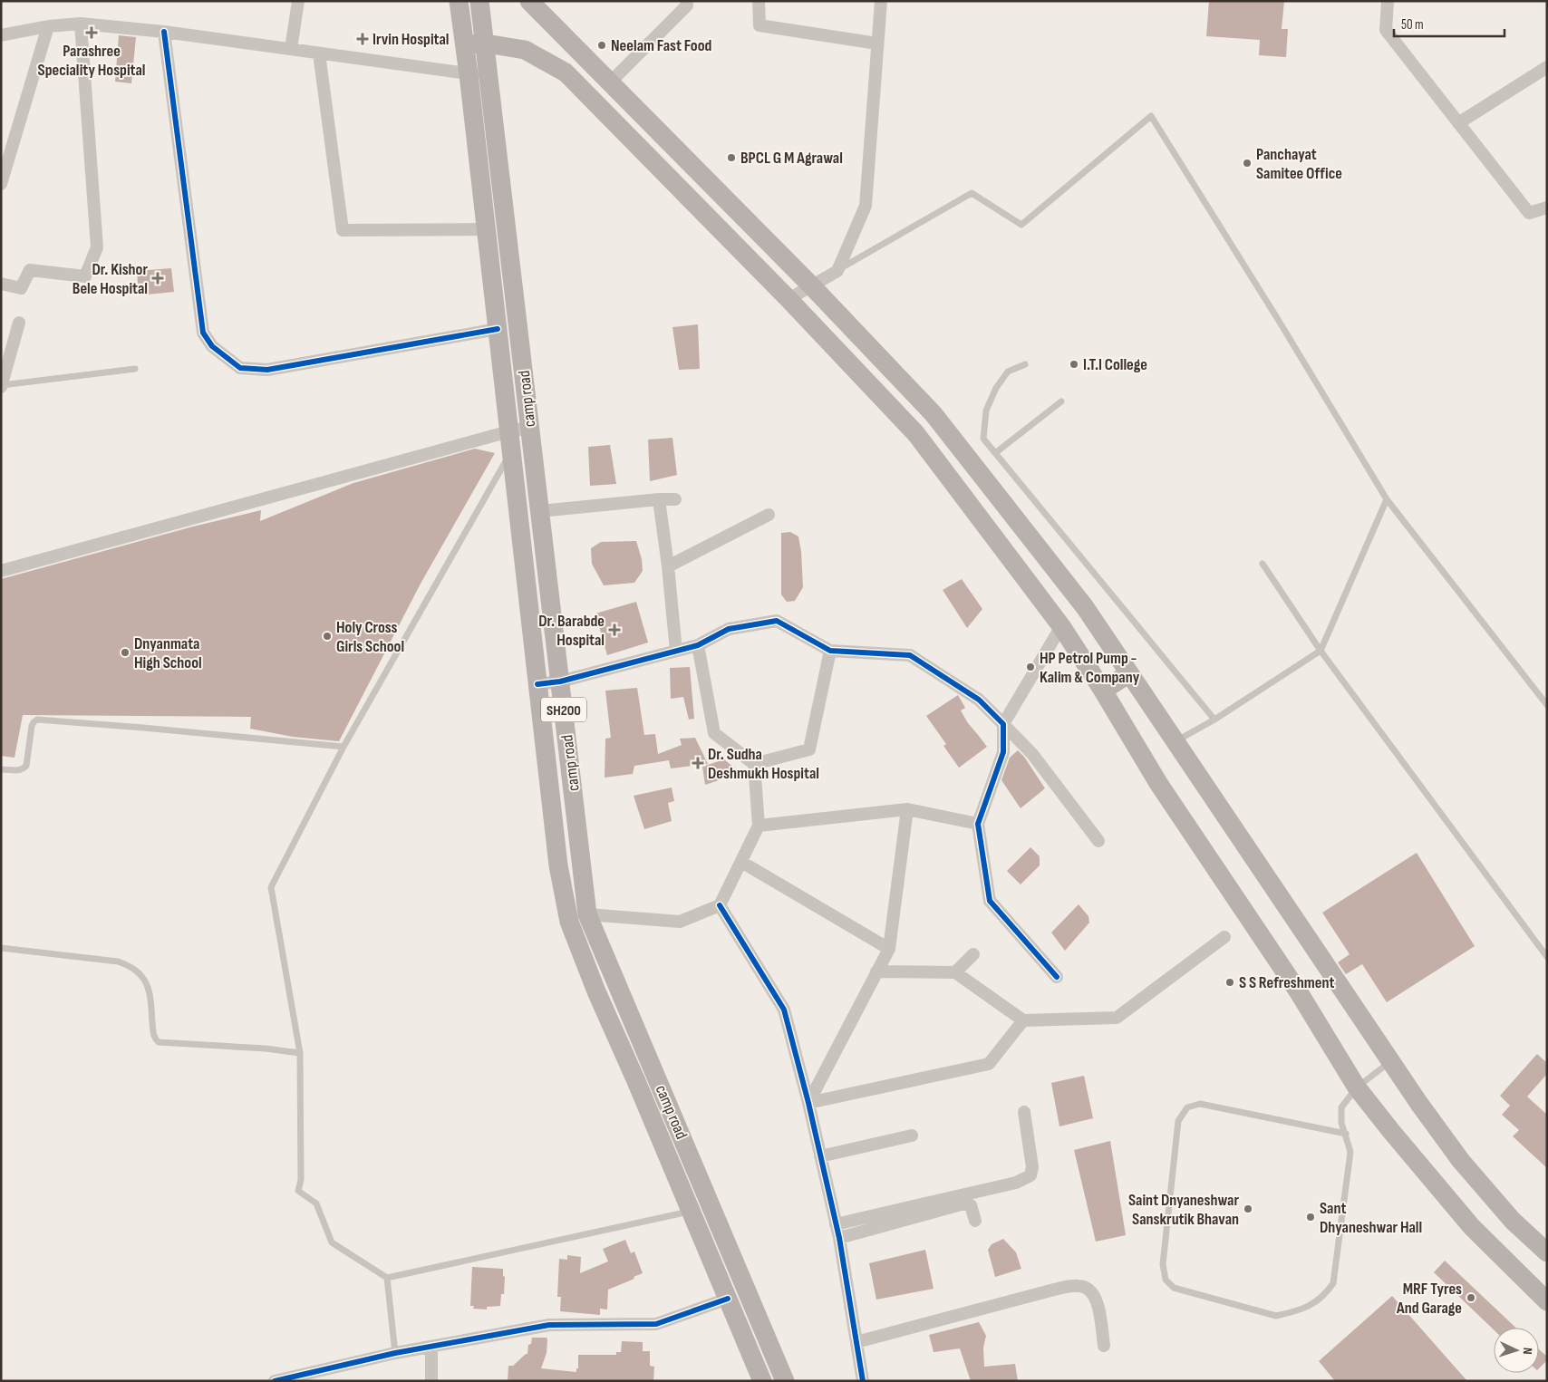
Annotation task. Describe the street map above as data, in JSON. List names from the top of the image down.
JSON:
{
  "streets": {
    "main road": ["camp road", "SH200"]
  },
  "places": {
    "health": [
      "Parashree Speciality Hospital",
      "Irvin Hospital",
      "Dr. Kishor Bele Hospital",
      "Dr. Barabde Hospital",
      "Dr. Sudha Deshmukh Hospital"
    ],
    "other": [
      "Neelam Fast Food",
      "BPCL G M Agrawal",
      "Panchayat Samitee Office",
      "I.T.I College",
      "Holy Cross Girls School",
      "Dnyanmata High School",
      "HP Petrol Pump - Kalim & Company",
      "S S Refreshment",
      "Saint Dnyaneshwar Sanskrutik Bhavan",
      "Sant Dhyaneshwar Hall",
      "MRF Tyres And Garage"
    ]
  },
  "scale_bar": "50 m",
  "north": "right"
}
